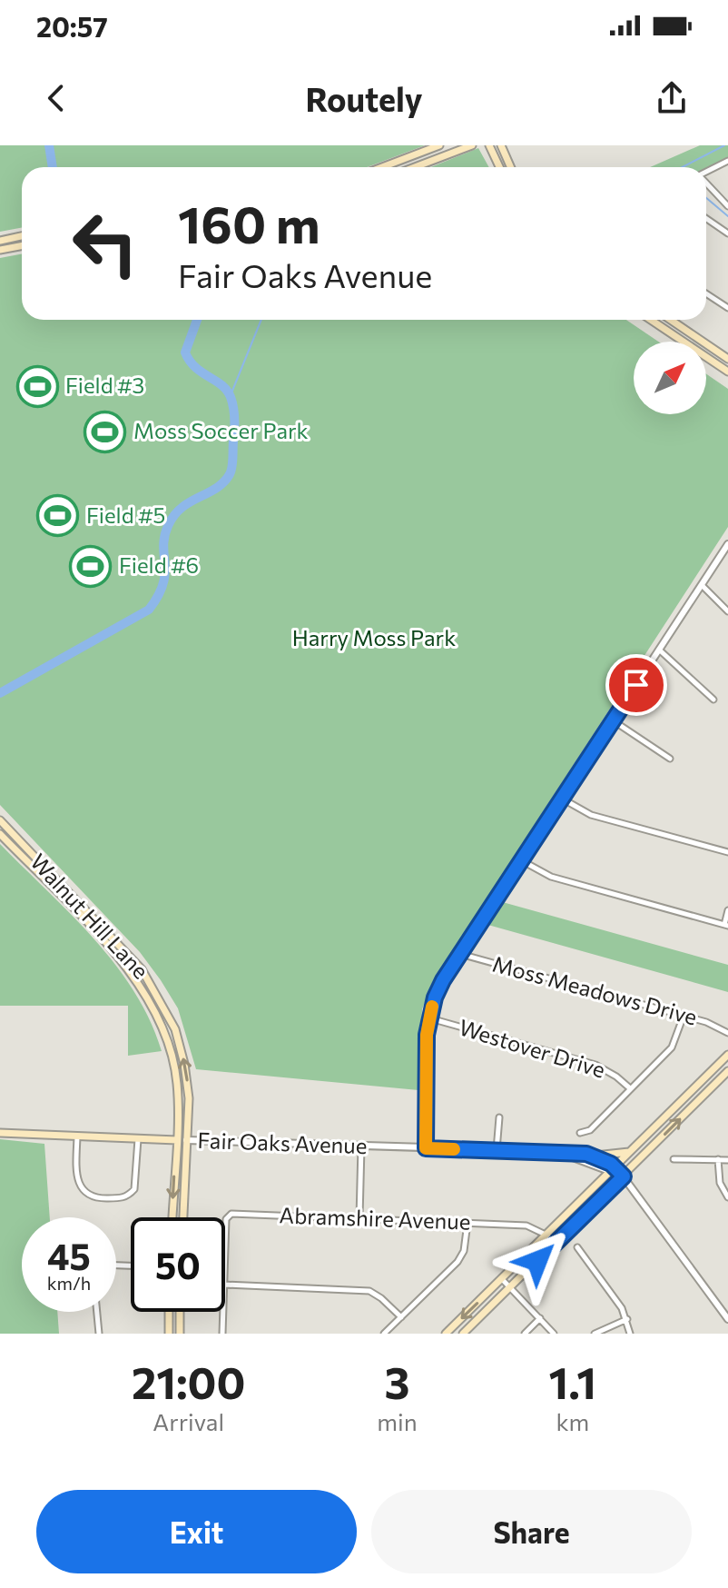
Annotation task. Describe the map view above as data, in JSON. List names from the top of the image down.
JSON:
{
  "streets": {
    "main road": ["Walnut Hill Lane", "Fair Oaks Avenue"],
    "street": ["Moss Meadows Drive", "Westover Drive", "Abramshire Avenue"]
  },
  "crossings": [
    ["Walnut Hill Lane", "Fair Oaks Avenue"]
  ],
  "parks": ["Harry Moss Park"],
  "places": {
    "sports": [
      "Field #3",
      "Moss Soccer Park",
      "Field #5",
      "Field #6"
    ]
  },
  "north": "top right",
  "page": {
    "status": "20:57",
    "header": "Routely",
    "turn": ["160 m", "Fair Oaks Avenue"],
    "speed": "45 km/h",
    "limit": "50",
    "eta": [
      "21:00",
      "Arrival",
      "3",
      "min",
      "1.1",
      "km"
    ],
    "buttons": ["Exit", "Share"]
  }
}
